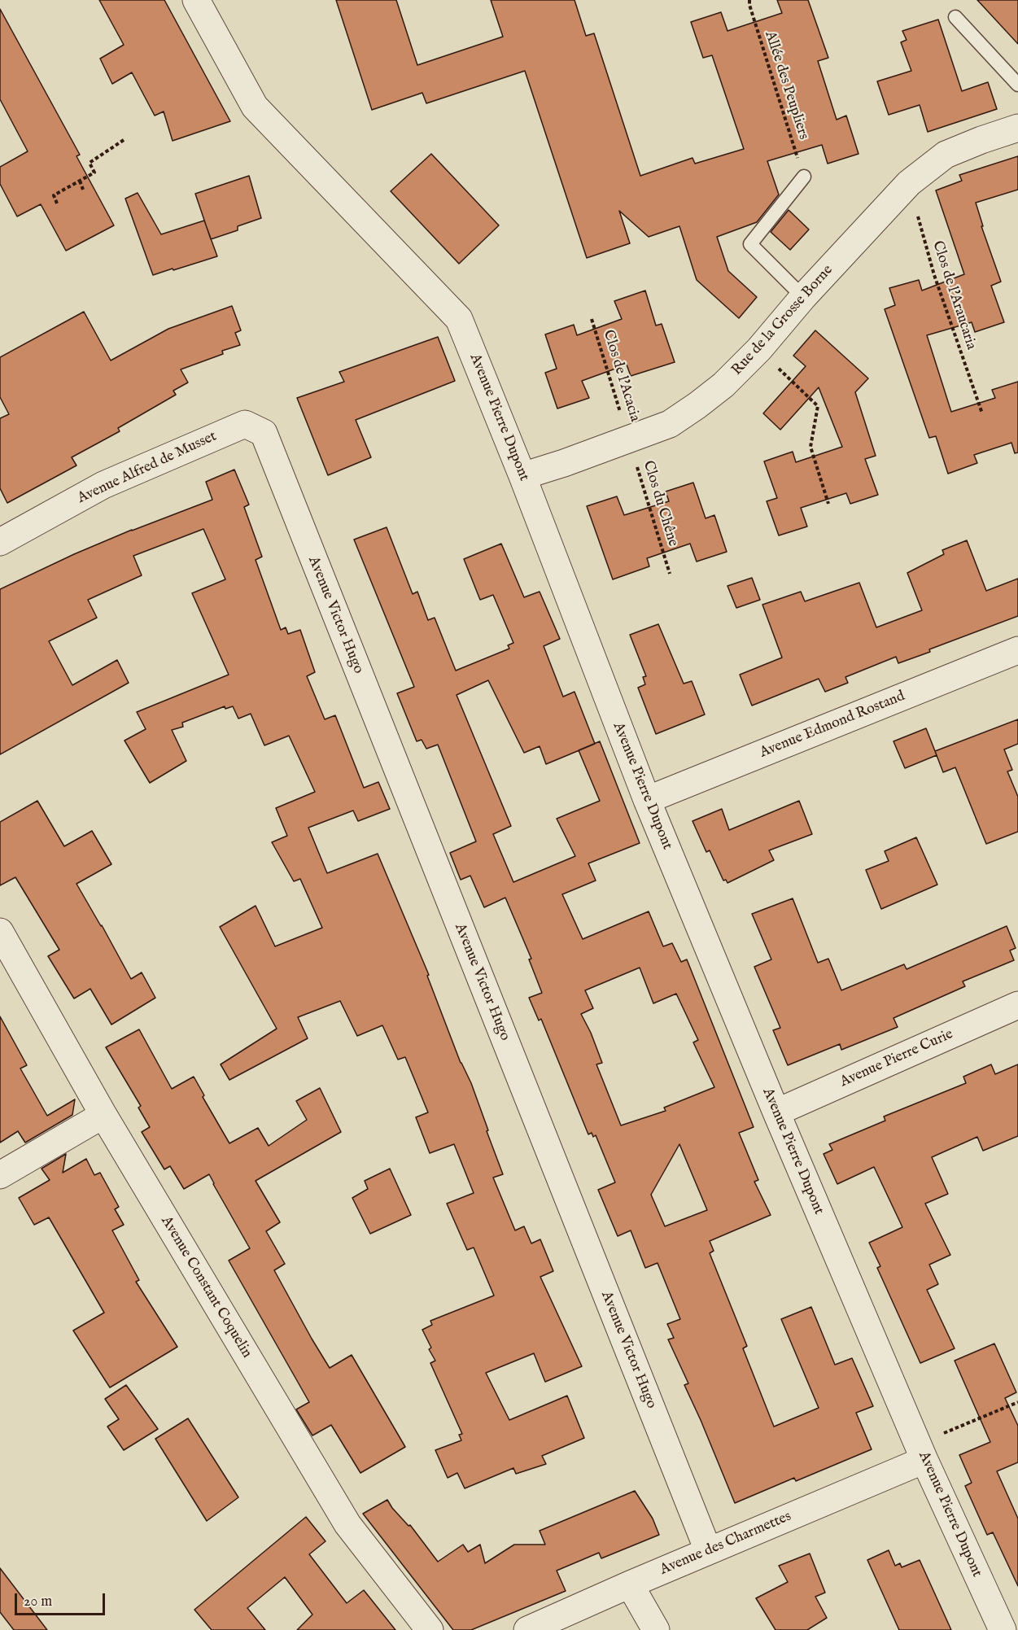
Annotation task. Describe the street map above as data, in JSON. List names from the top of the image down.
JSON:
{
  "streets": {
    "street": [
      "Rue de la Grosse Borne",
      "Avenue Pierre Dupont",
      "Avenue Alfred de Musset",
      "Avenue Victor Hugo",
      "Avenue Edmond Rostand",
      "Avenue Pierre Curie",
      "Avenue Constant Coquelin",
      "Avenue des Charmettes"
    ],
    "path": [
      "Allée des Peupliers",
      "Clos de l'Araucaria",
      "Clos de l'Acacia",
      "Clos du Chêne"
    ]
  },
  "crossings": [
    ["Clos de l'Araucaria", "Rue de la Grosse Borne"],
    ["Rue de la Grosse Borne", "Clos de l'Acacia"],
    ["Rue de la Grosse Borne", "Avenue Pierre Dupont"],
    ["Rue de la Grosse Borne", "Clos du Chêne"],
    ["Clos de l'Acacia", "Clos du Chêne"],
    ["Avenue Pierre Dupont", "Avenue Edmond Rostand"],
    ["Avenue Pierre Dupont", "Avenue Pierre Curie"],
    ["Avenue Pierre Dupont", "Avenue des Charmettes"],
    ["Avenue Alfred de Musset", "Avenue Victor Hugo"],
    ["Avenue Victor Hugo", "Avenue des Charmettes"]
  ],
  "scale_bar": "20 m"
}
